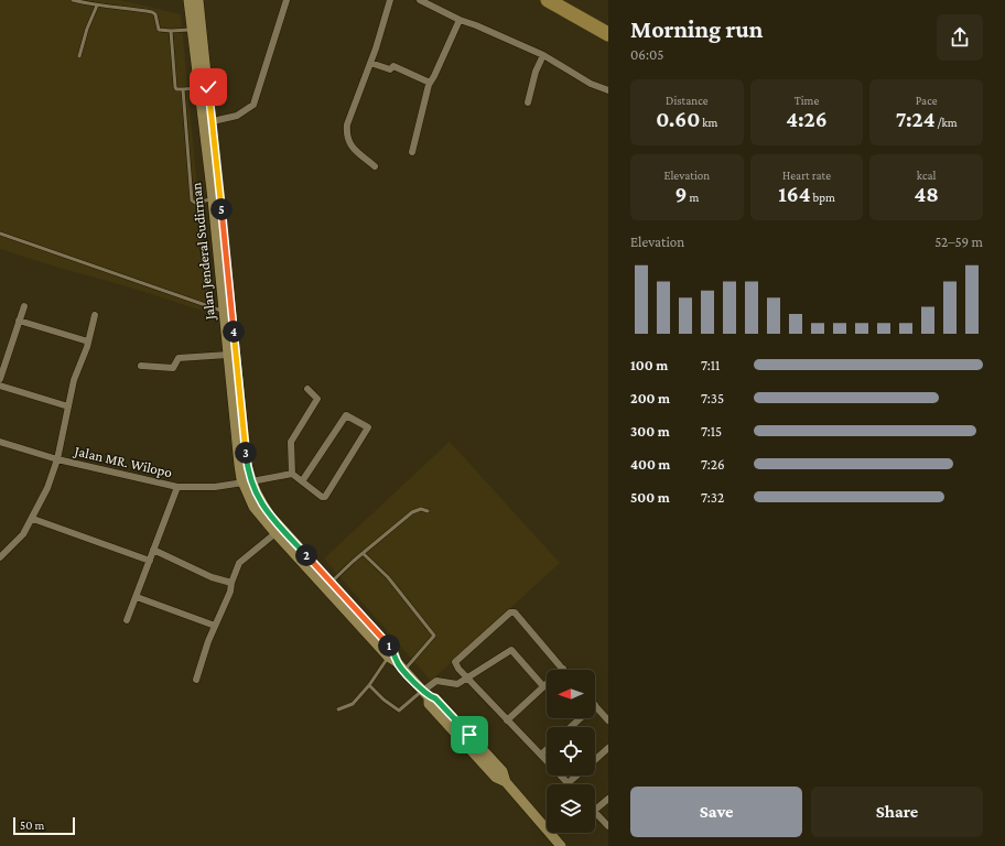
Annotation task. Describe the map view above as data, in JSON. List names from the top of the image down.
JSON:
{
  "streets": {
    "main road": ["Jalan Jenderal Sudirman"],
    "street": ["Jalan MR. Wilopo"]
  },
  "crossings": [
    ["Jalan Jenderal Sudirman", "Jalan MR. Wilopo"]
  ],
  "scale_bar": "50 m",
  "north": "left",
  "page": {
    "heading": ["Morning run", "06:05"],
    "stats": [
      ["Distance", "0.60 km"],
      ["Time", "4:26"],
      ["Pace", "7:24 /km"],
      ["Elevation", "9 m"],
      ["Heart rate", "164 bpm"],
      ["kcal", "48"]
    ],
    "pins": [
      "5",
      "4",
      "3",
      "2",
      "1"
    ],
    "chart": ["Elevation", "52–59 m"],
    "list": [
      {
        "name": "100 m",
        "note": "7:11"
      },
      {
        "name": "200 m",
        "note": "7:35"
      },
      {
        "name": "300 m",
        "note": "7:15"
      },
      {
        "name": "400 m",
        "note": "7:26"
      },
      {
        "name": "500 m",
        "note": "7:32"
      }
    ],
    "buttons": ["Save", "Share"],
    "scale": "50 m"
  }
}
